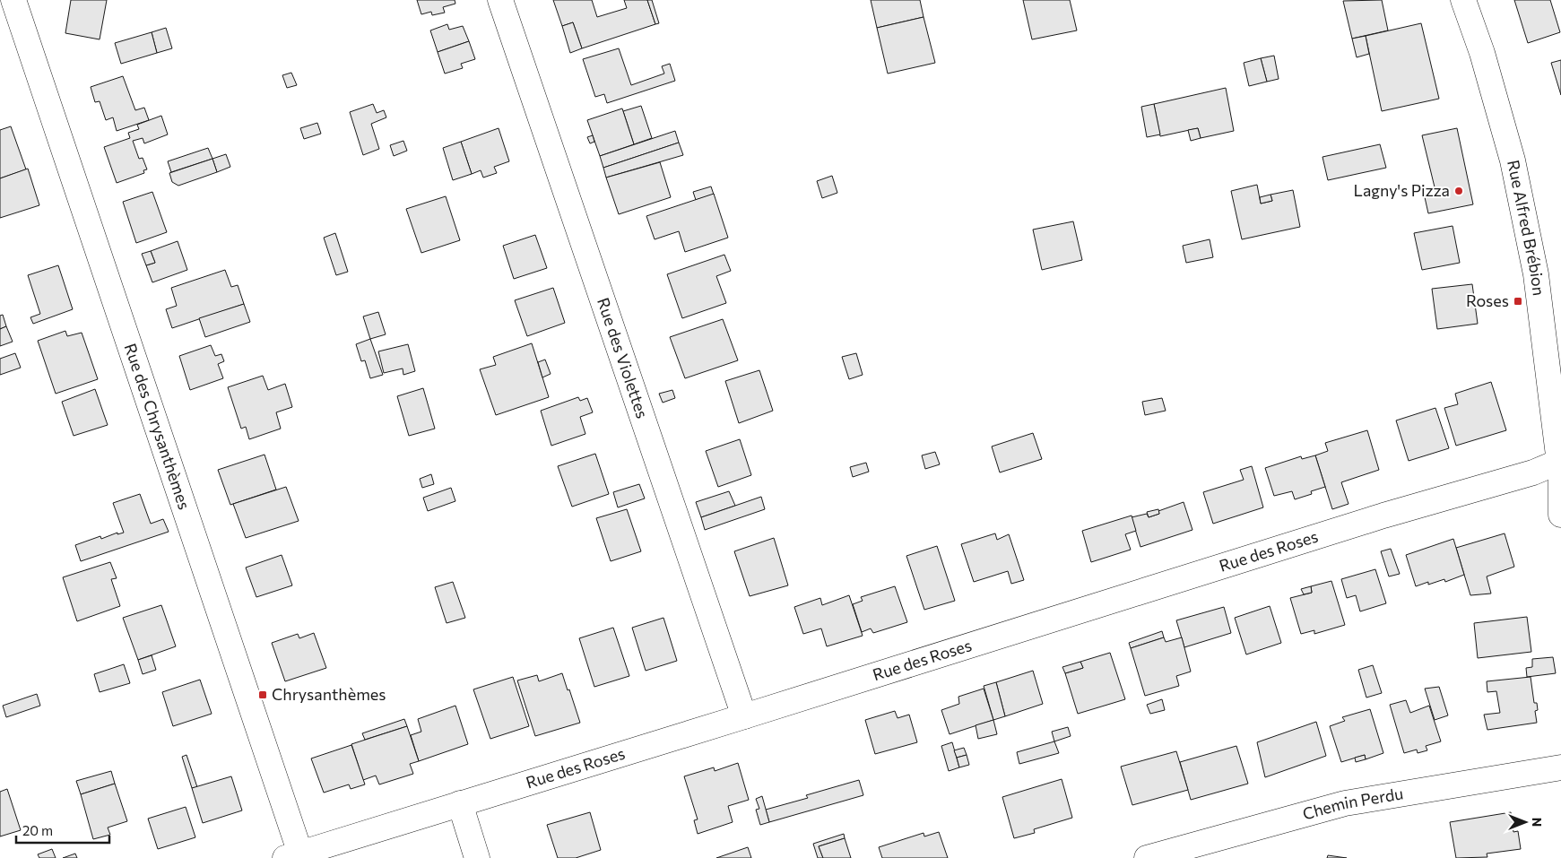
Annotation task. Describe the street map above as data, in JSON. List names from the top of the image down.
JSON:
{
  "streets": {
    "street": [
      "Rue Alfred Brébion",
      "Rue des Violettes",
      "Rue des Chrysanthèmes",
      "Rue des Roses",
      "Chemin Perdu"
    ]
  },
  "crossings": [
    ["Rue Alfred Brébion", "Rue des Roses"],
    ["Rue des Violettes", "Rue des Roses"],
    ["Rue des Chrysanthèmes", "Rue des Roses"]
  ],
  "places": {
    "other": ["Lagny's Pizza"],
    "transit": ["Roses", "Chrysanthèmes"]
  },
  "scale_bar": "20 m",
  "north": "right"
}
